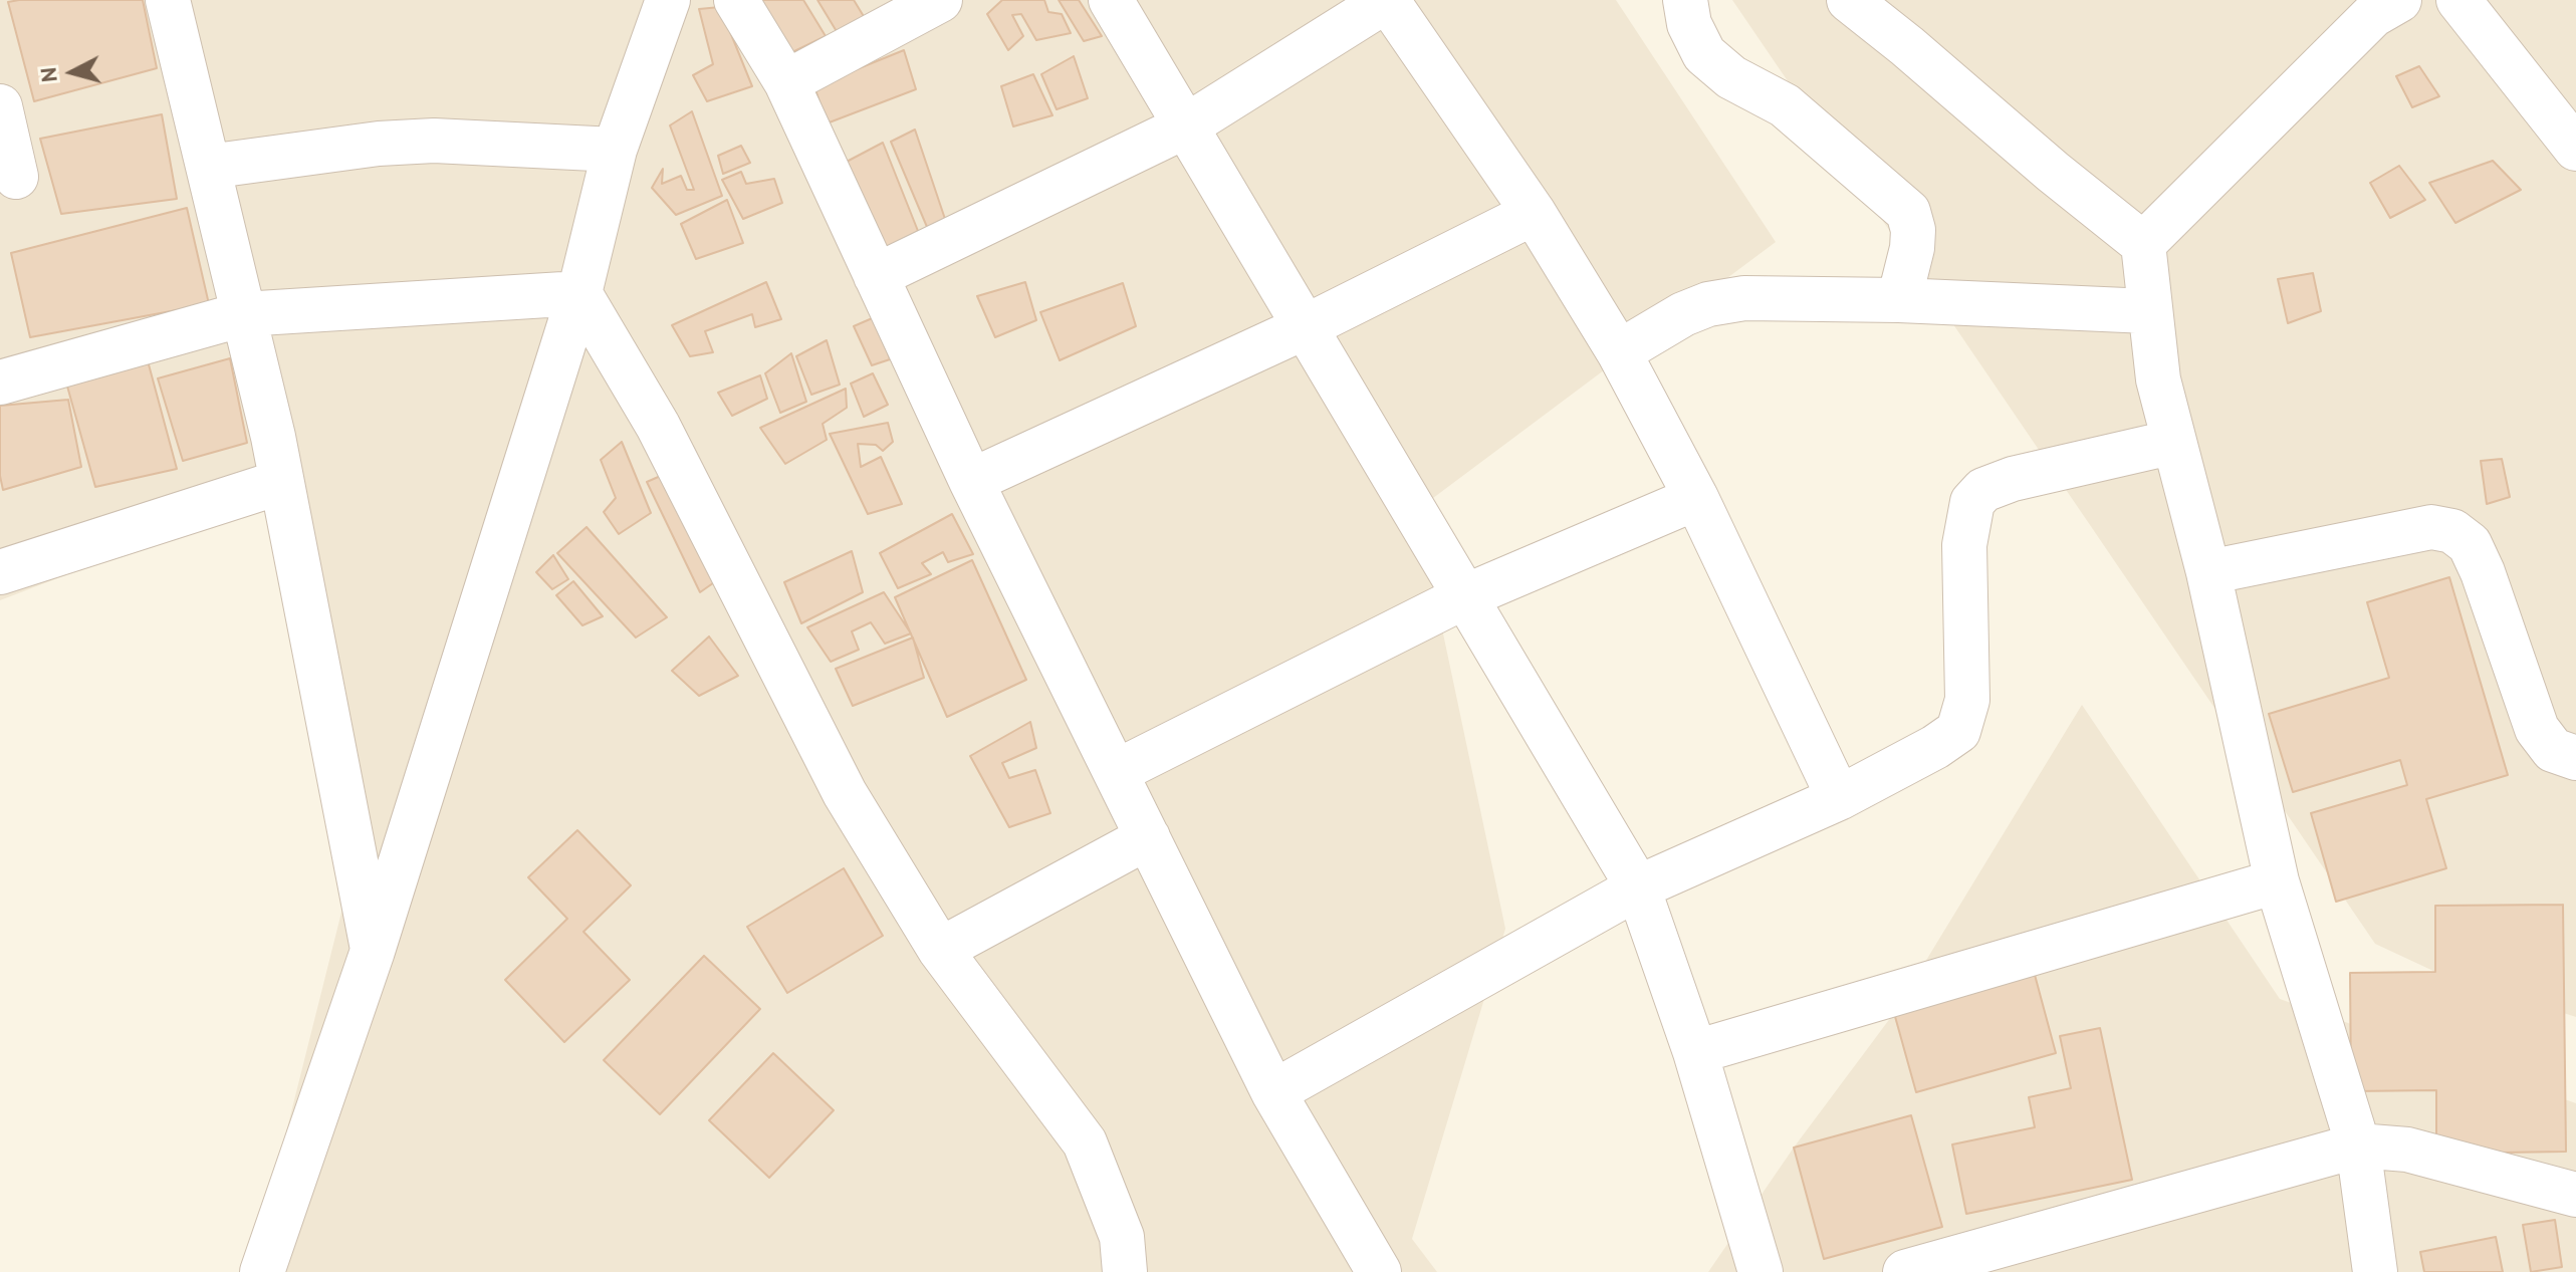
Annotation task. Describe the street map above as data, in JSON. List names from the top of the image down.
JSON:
{
  "north": "left"
}
